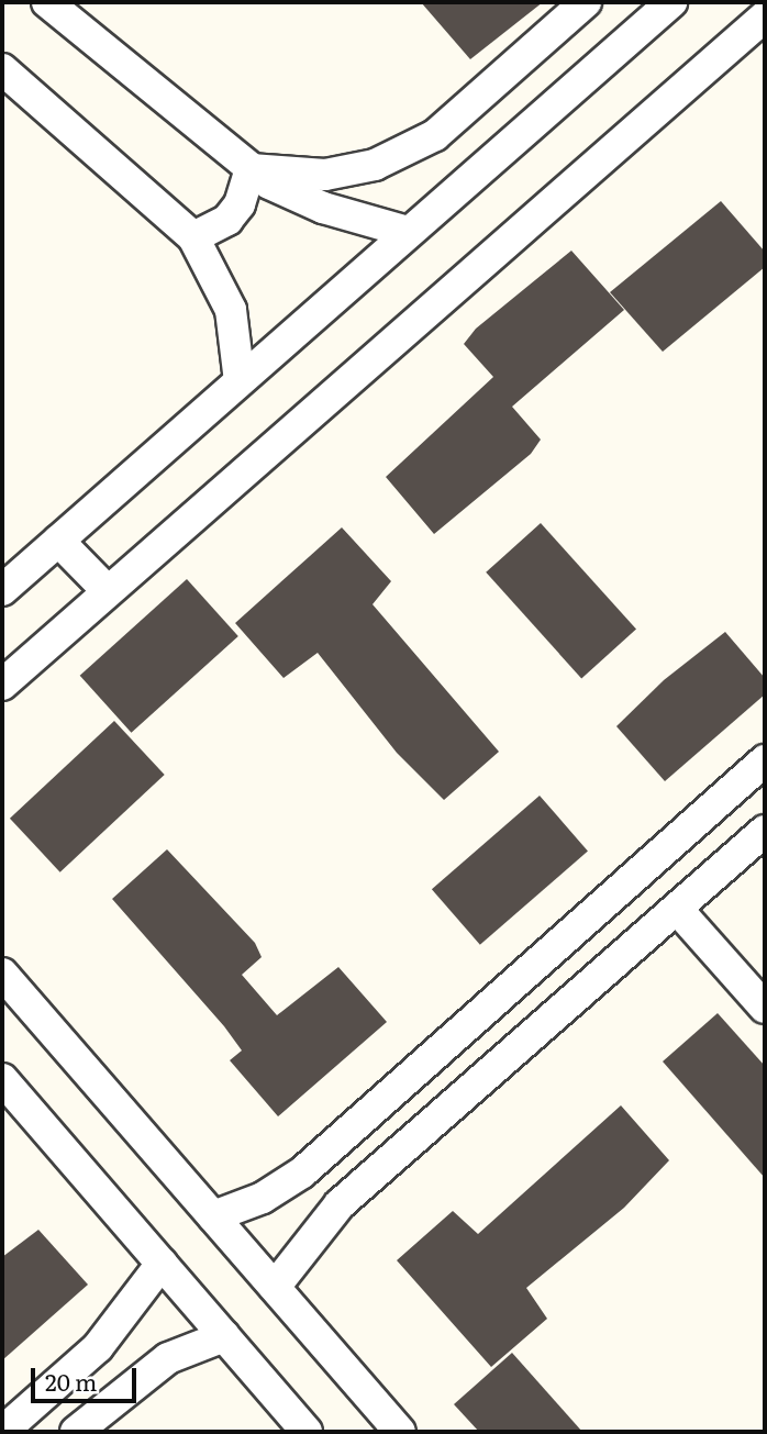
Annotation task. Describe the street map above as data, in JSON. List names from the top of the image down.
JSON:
{
  "scale_bar": "20 m"
}
